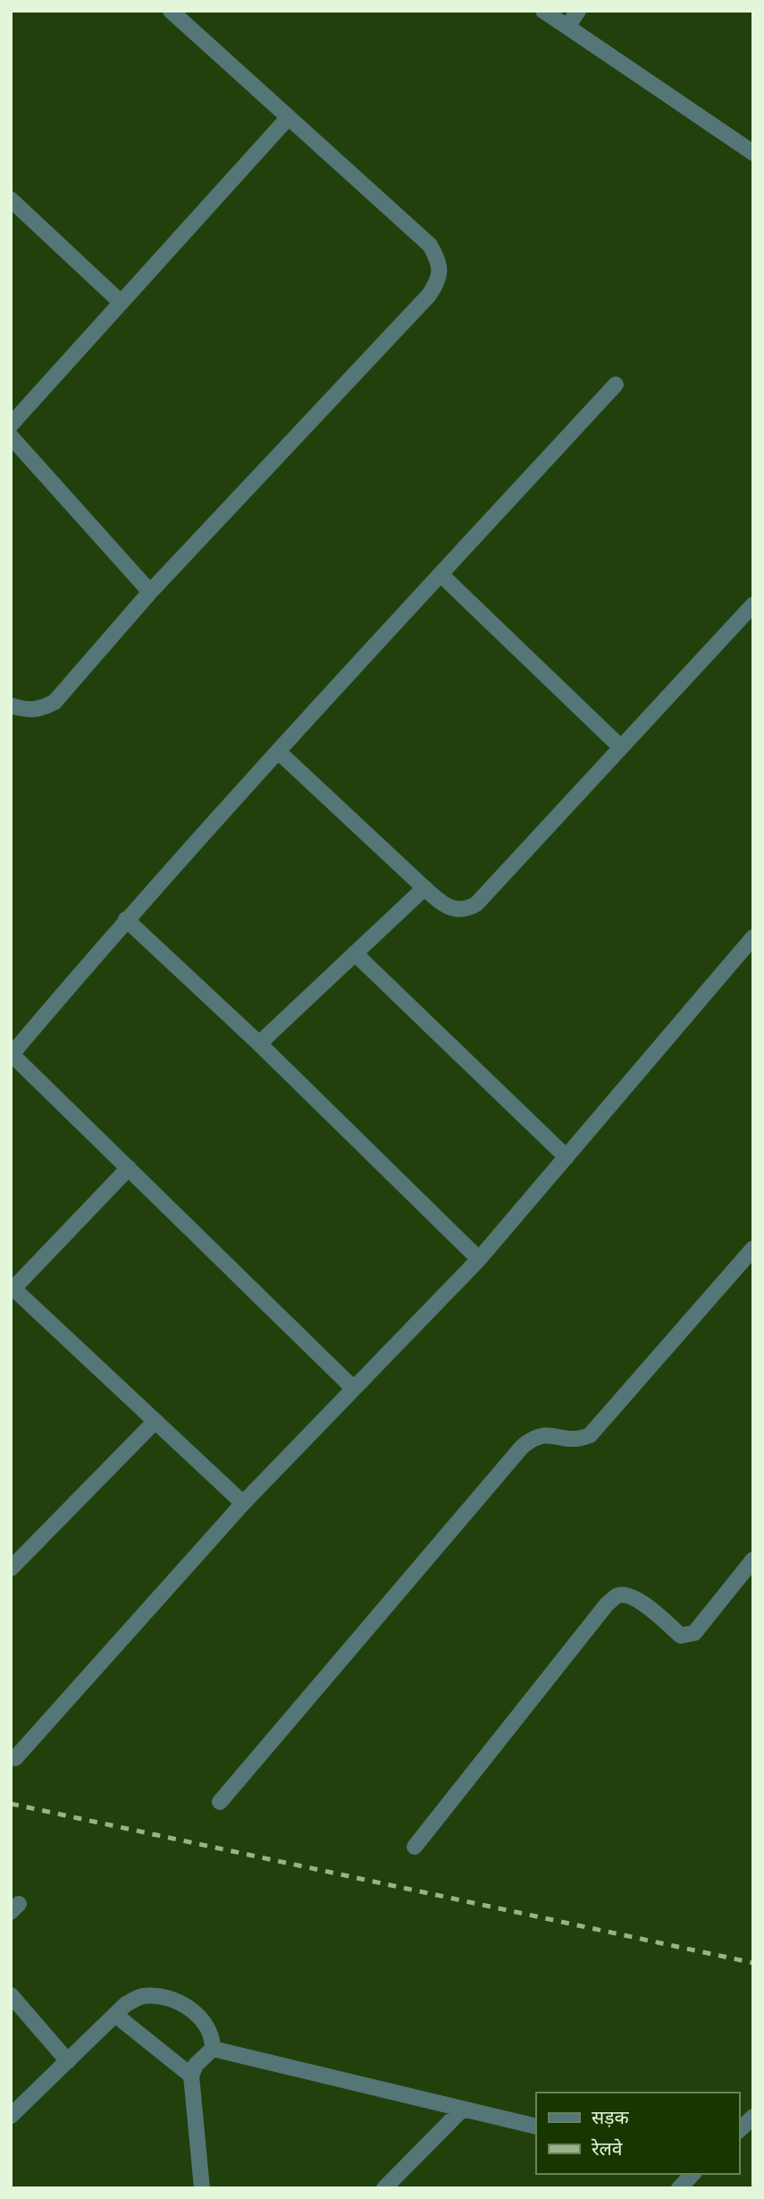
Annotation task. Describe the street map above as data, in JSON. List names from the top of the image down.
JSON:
{
  "legend": ["सड़क", "रेलवे"]
}
